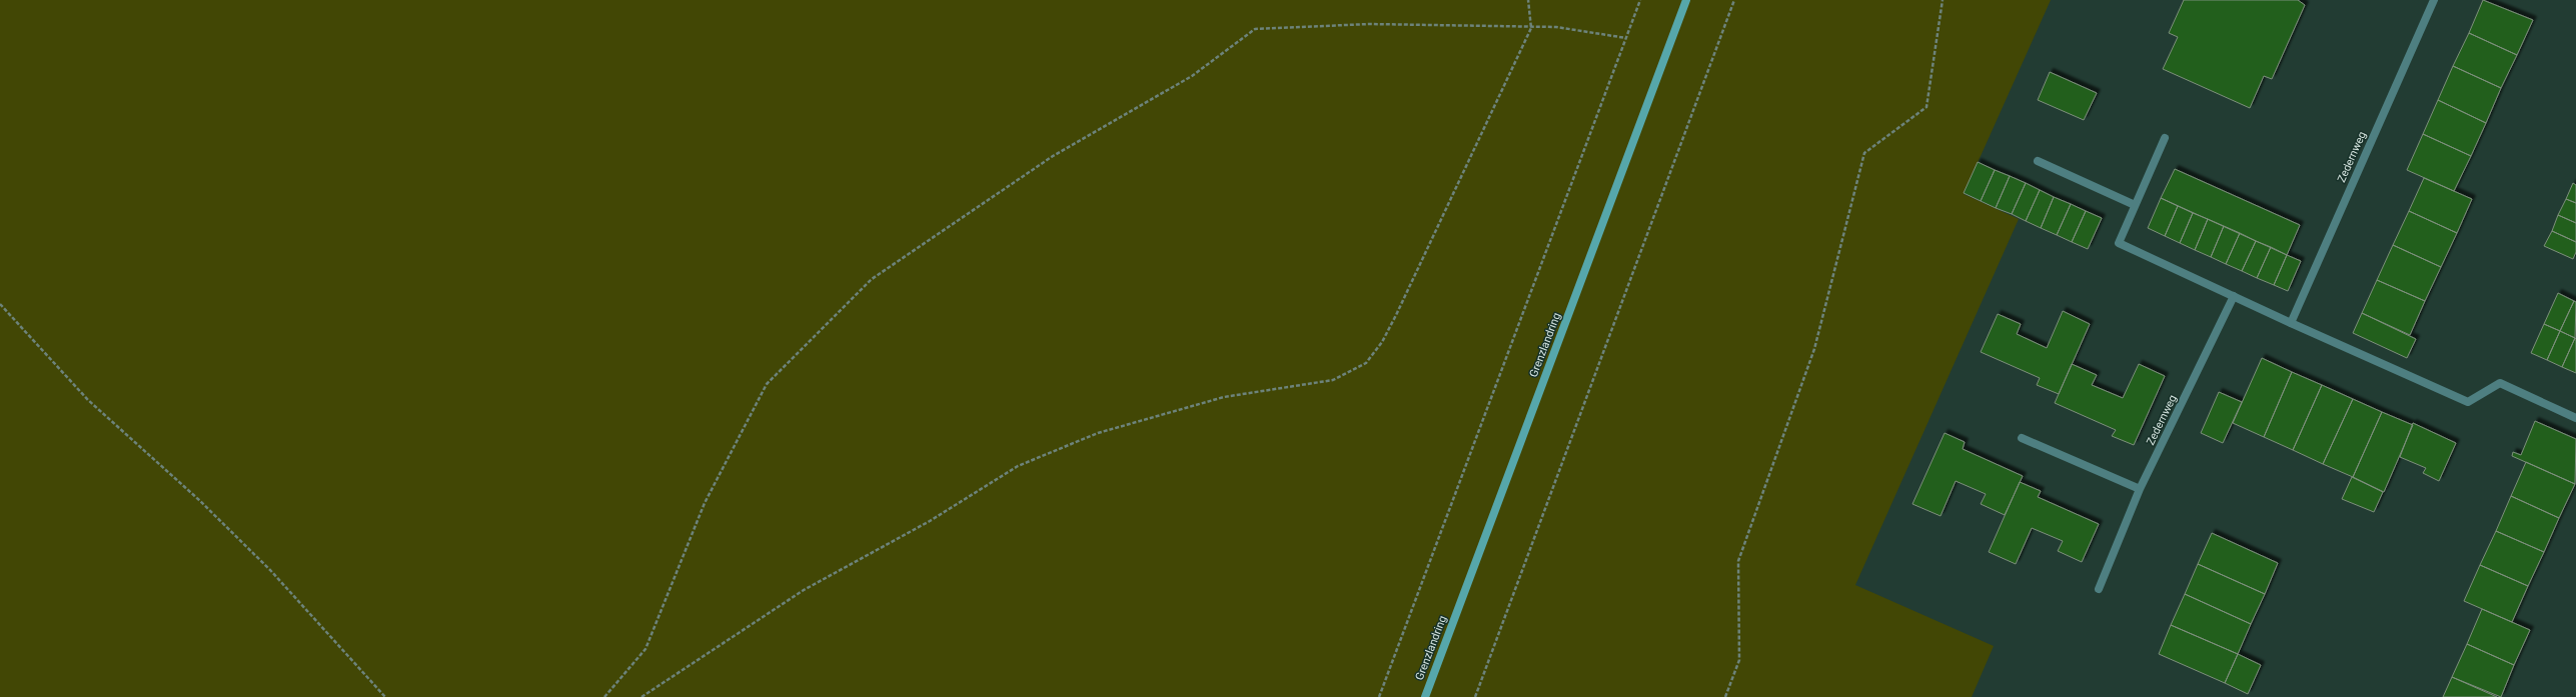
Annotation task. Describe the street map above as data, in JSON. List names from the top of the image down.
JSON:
{
  "streets": {
    "main road": ["Grenzlandring"],
    "street": ["Zedernweg"]
  }
}
